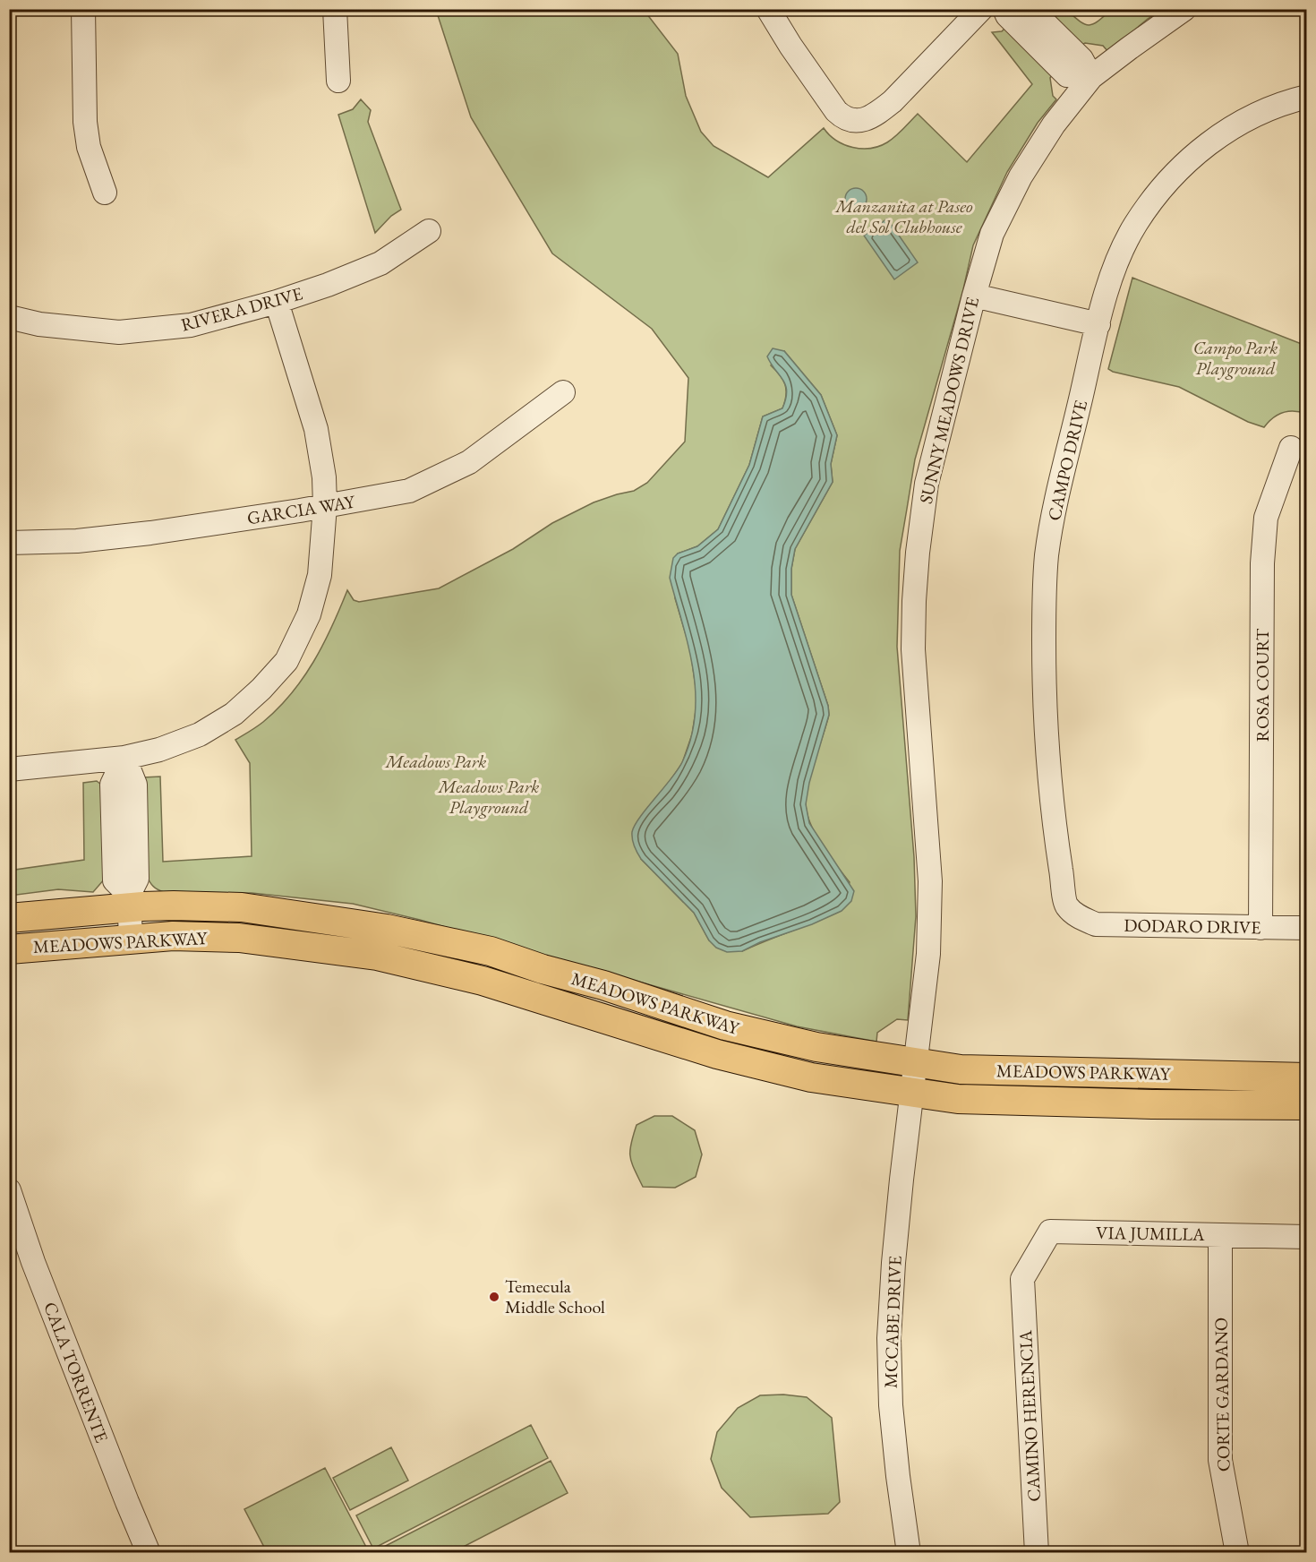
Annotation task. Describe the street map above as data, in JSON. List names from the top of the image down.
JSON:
{
  "streets": {
    "main road": ["MEADOWS PARKWAY"],
    "street": [
      "RIVERA DRIVE",
      "SUNNY MEADOWS DRIVE",
      "CAMPO DRIVE",
      "GARCIA WAY",
      "ROSA COURT",
      "DODARO DRIVE",
      "VIA JUMILLA",
      "MCCABE DRIVE",
      "CALA TORRENTE",
      "CORTE GARDANO",
      "CAMINO HERENCIA"
    ]
  },
  "crossings": [
    ["SUNNY MEADOWS DRIVE", "MEADOWS PARKWAY"],
    ["SUNNY MEADOWS DRIVE", "MCCABE DRIVE"],
    ["CAMPO DRIVE", "DODARO DRIVE"],
    ["ROSA COURT", "DODARO DRIVE"],
    ["MEADOWS PARKWAY", "MCCABE DRIVE"],
    ["VIA JUMILLA", "CORTE GARDANO"],
    ["VIA JUMILLA", "CAMINO HERENCIA"]
  ],
  "parks": [
    "Manzanita at Paseo del Sol Clubhouse",
    "Campo Park Playground",
    "Meadows Park",
    "Meadows Park Playground"
  ],
  "places": ["Temecula Middle School"]
}
